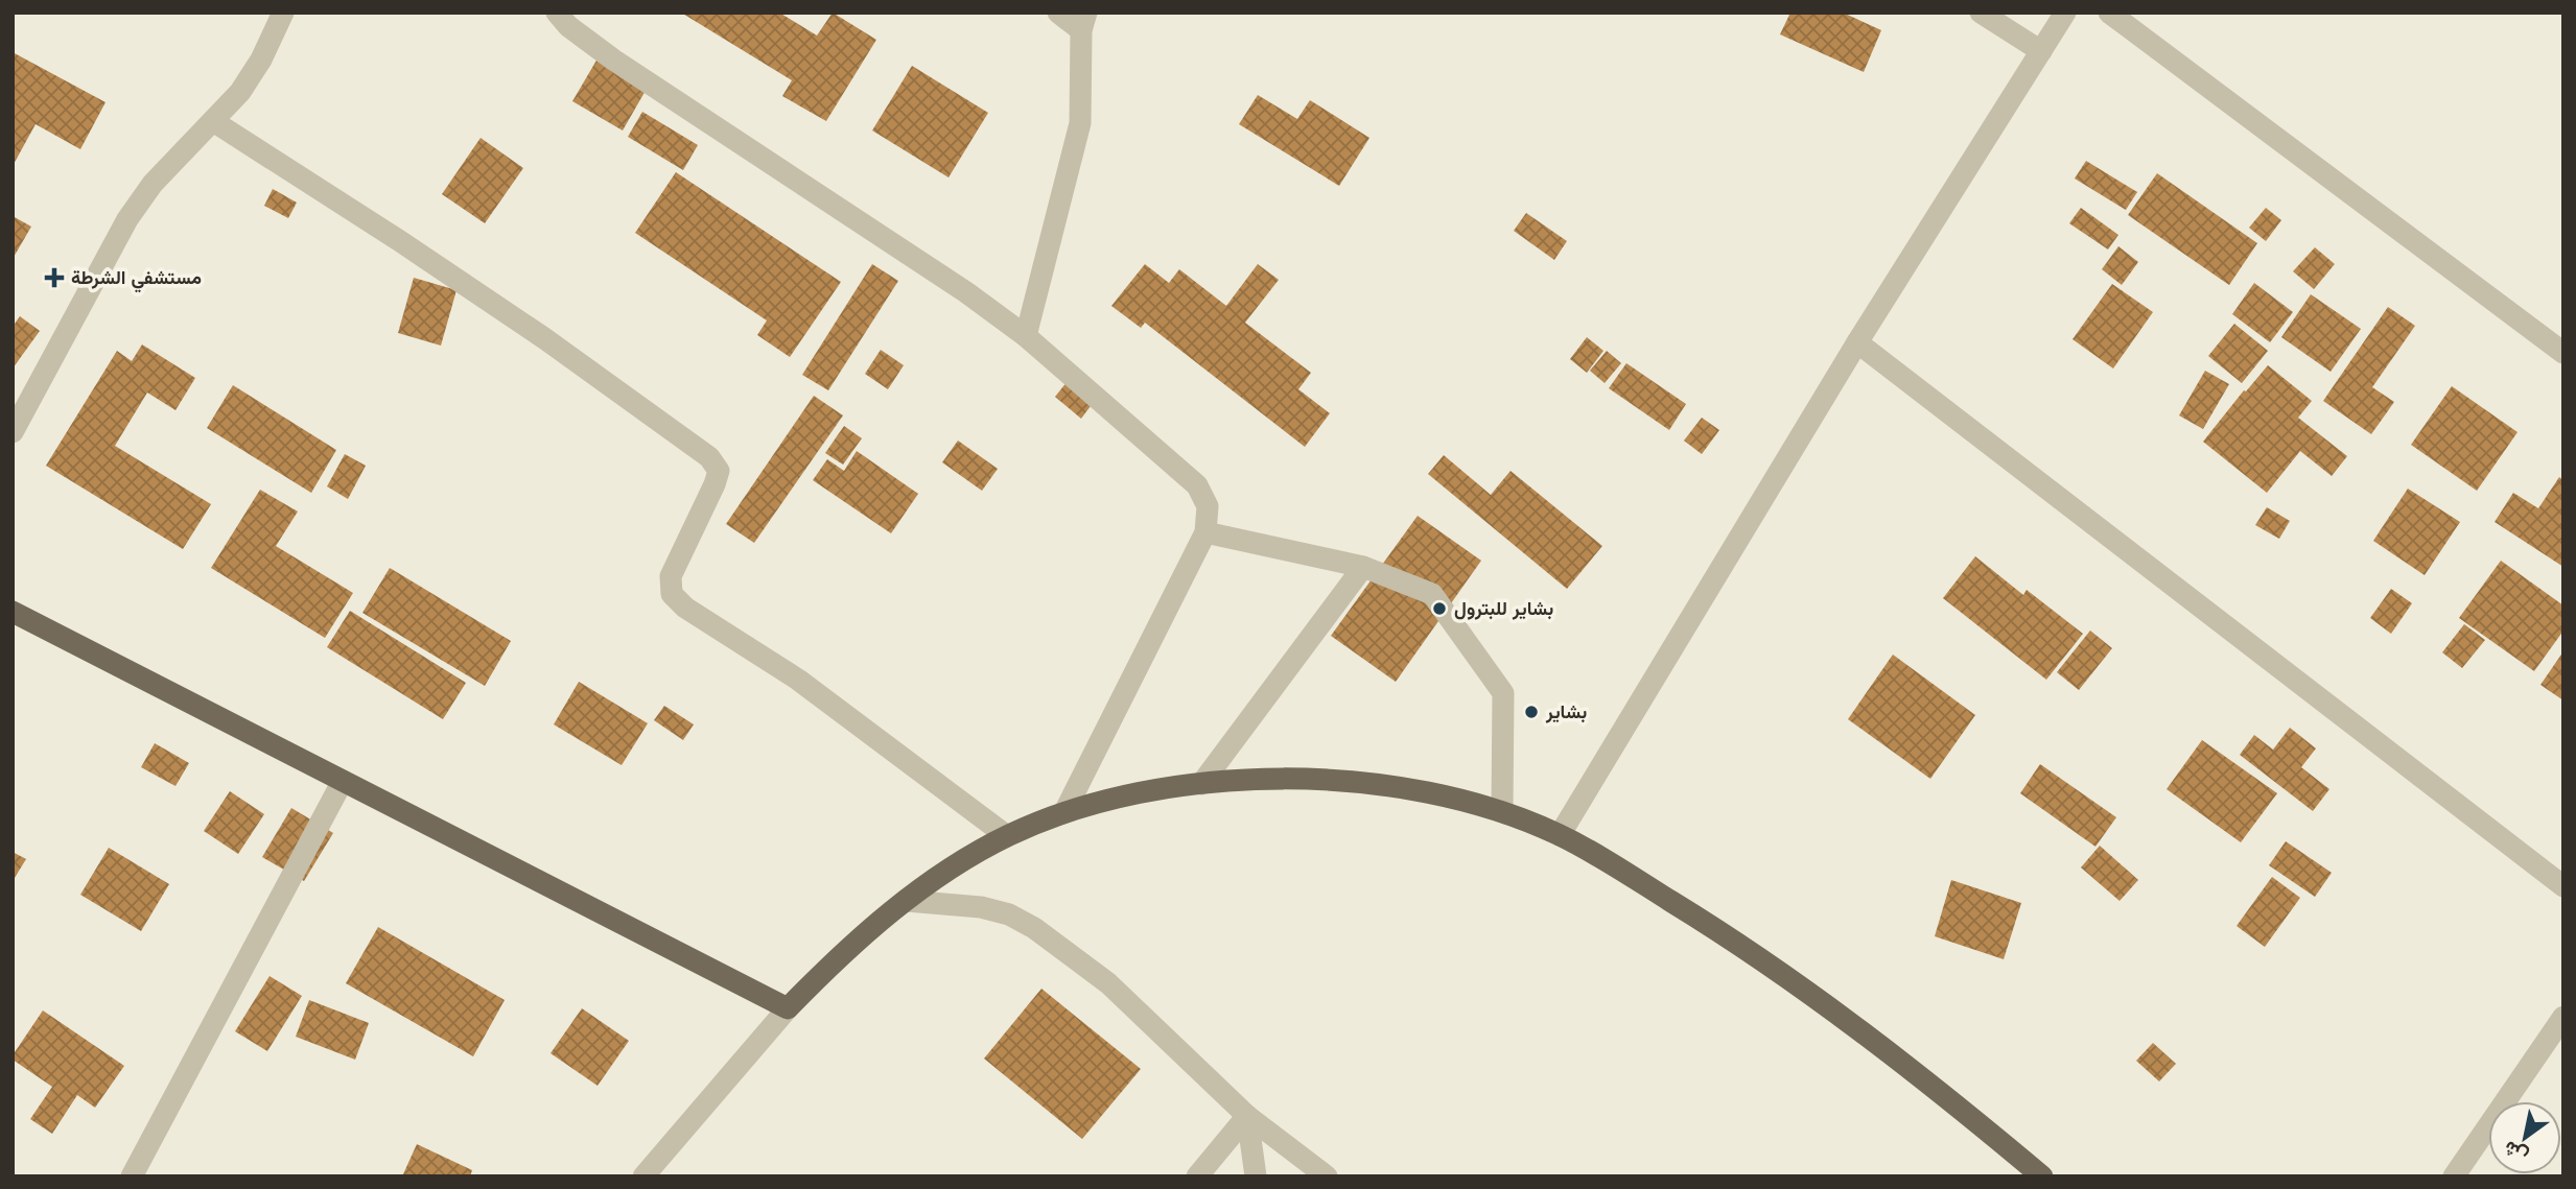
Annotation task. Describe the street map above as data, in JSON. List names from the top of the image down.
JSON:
{
  "places": {
    "health": ["مستشفي الشرطة"],
    "other": ["بشاير للبترول", "بشاير"]
  },
  "north": "bottom left"
}
